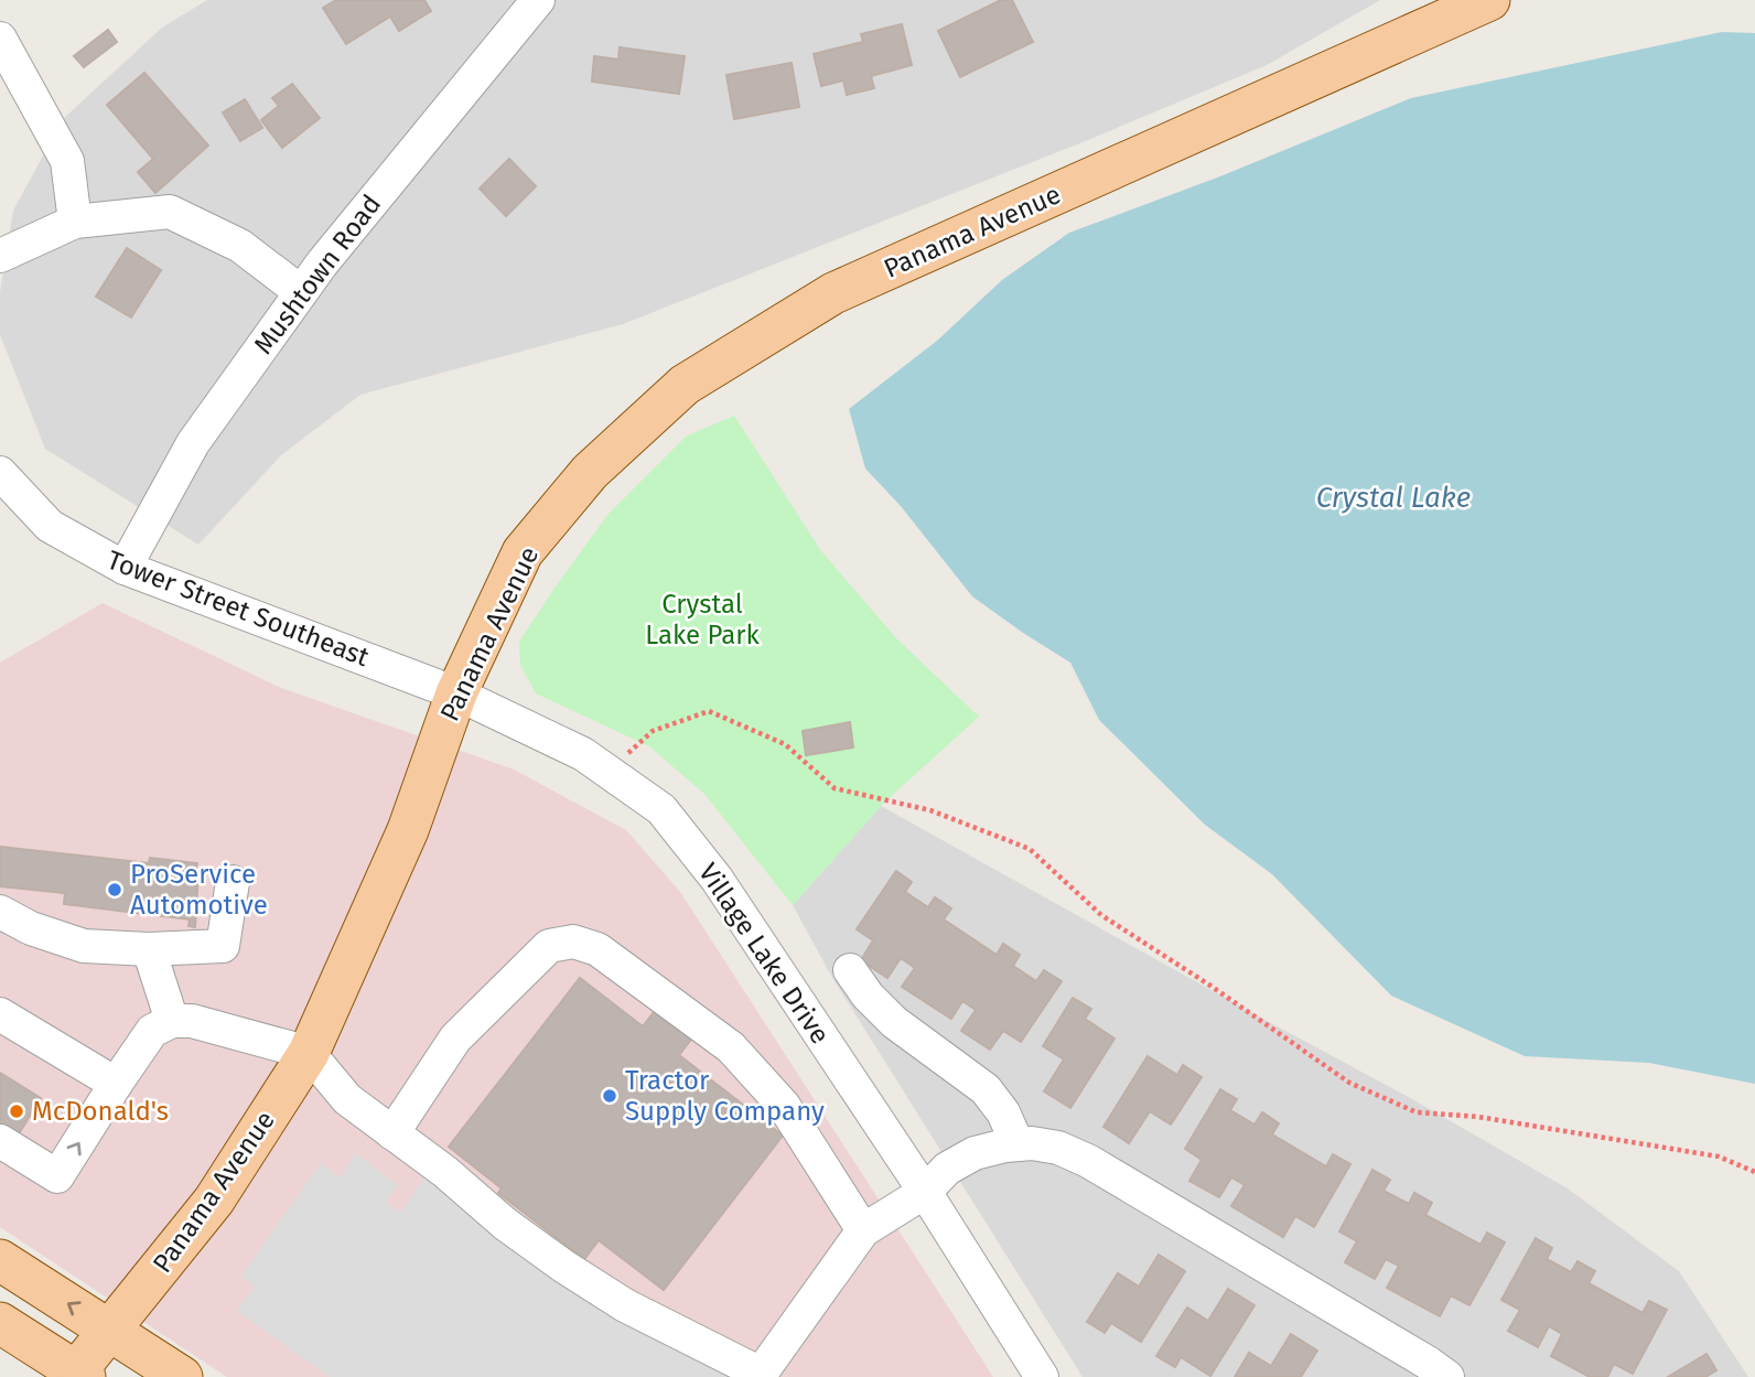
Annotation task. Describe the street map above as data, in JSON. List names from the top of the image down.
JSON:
{
  "streets": {
    "main road": ["Panama Avenue"],
    "street": ["Mushtown Road", "Tower Street Southeast", "Village Lake Drive"]
  },
  "crossings": [
    ["Panama Avenue", "Tower Street Southeast"],
    ["Panama Avenue", "Village Lake Drive"],
    ["Mushtown Road", "Tower Street Southeast"],
    ["Tower Street Southeast", "Village Lake Drive"]
  ],
  "water": ["Crystal Lake"],
  "parks": ["Crystal Lake Park"],
  "places": ["ProService Automotive", "Tractor Supply Company", "McDonald's"]
}
